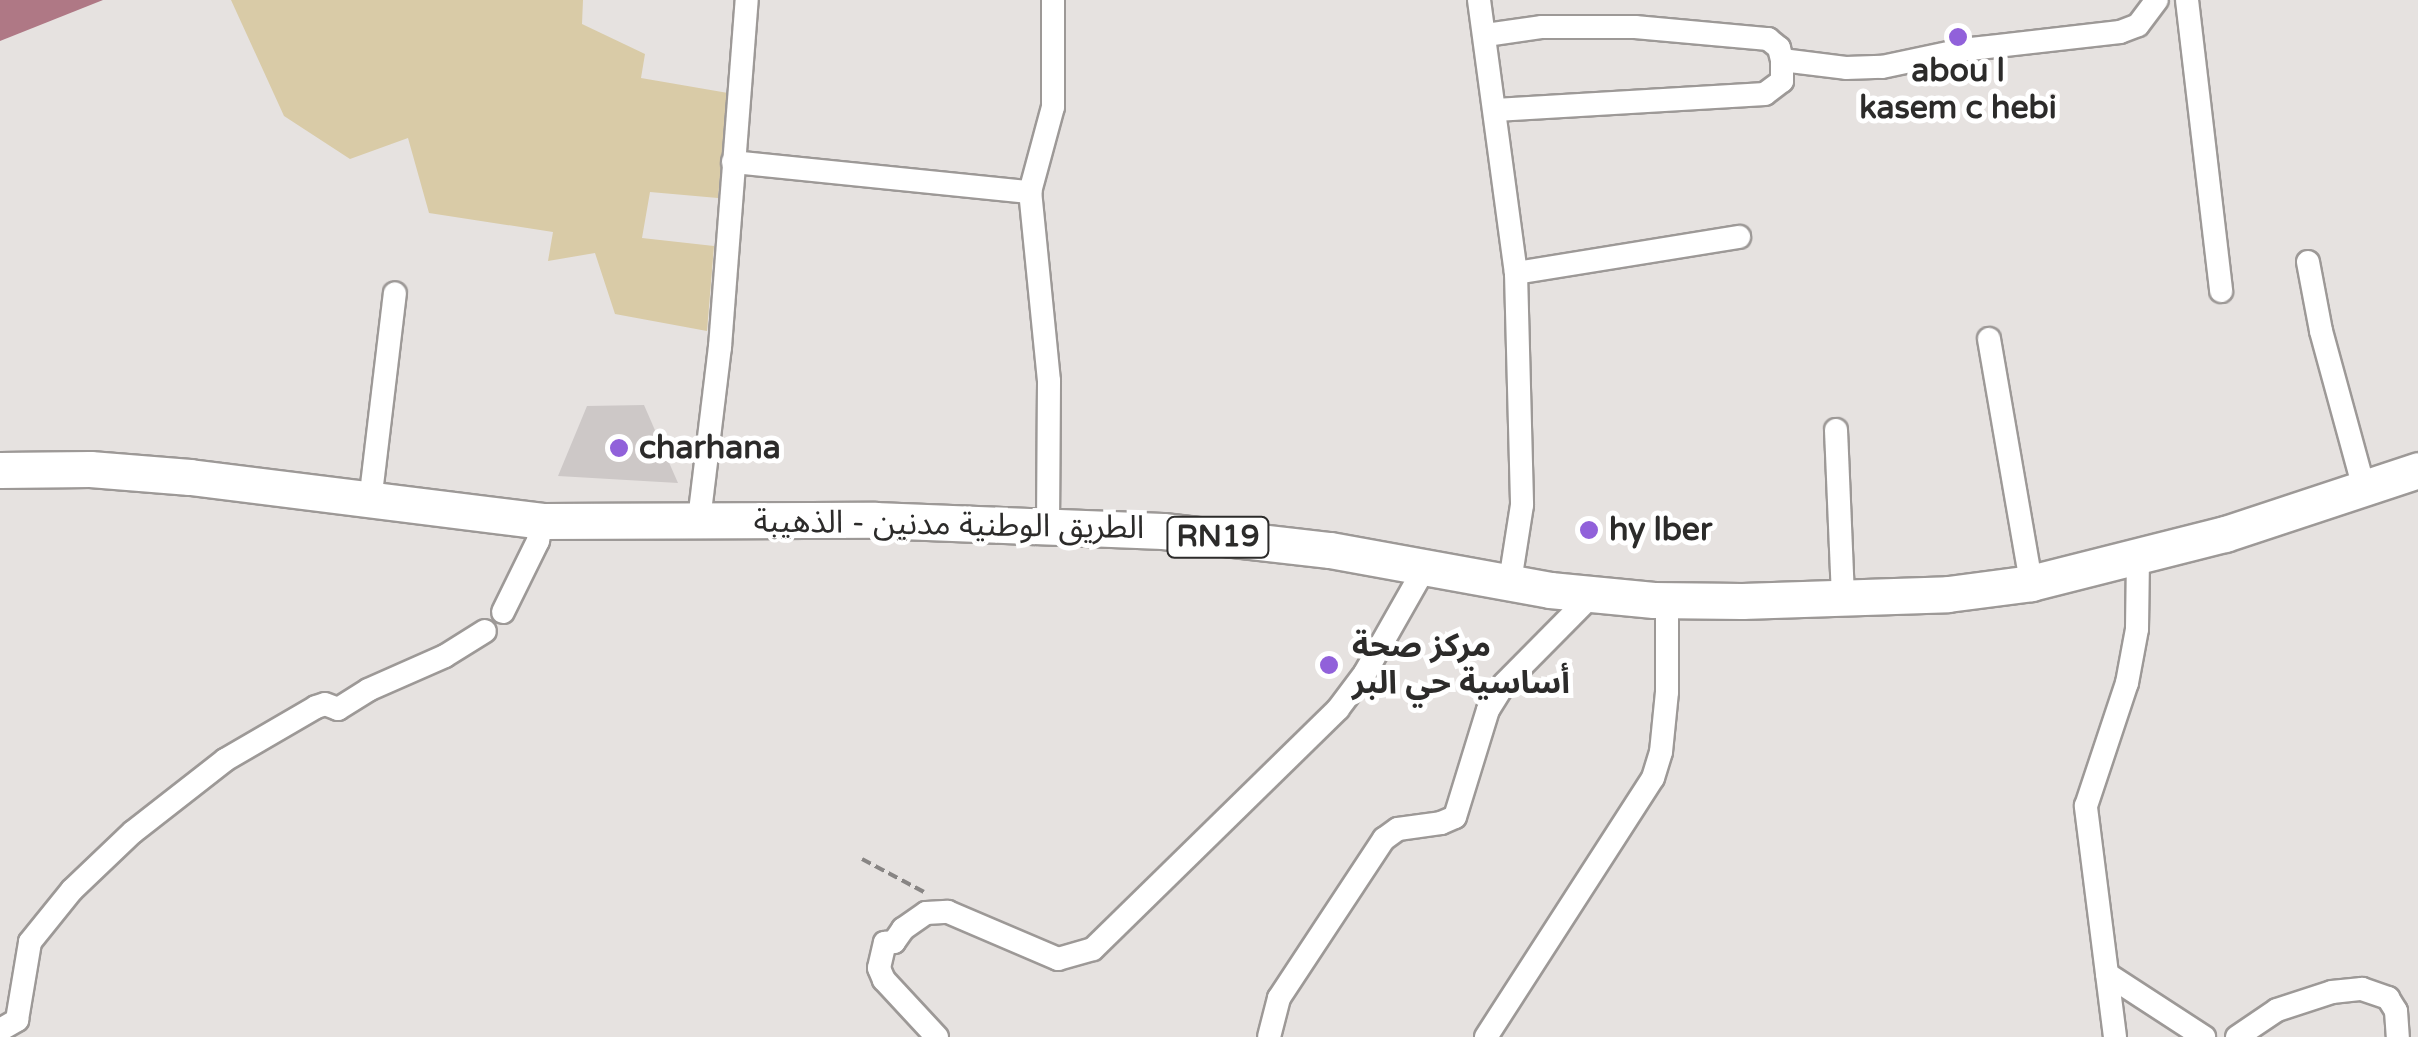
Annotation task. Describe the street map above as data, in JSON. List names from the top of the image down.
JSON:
{
  "streets": {
    "main road": ["الطريق الوطنية مدنين - الذهيبة", "RN19"]
  },
  "places": [
    "abou l kasem c hebi",
    "charhana",
    "hy lber",
    "مركز صحة أساسية حي البر"
  ]
}
